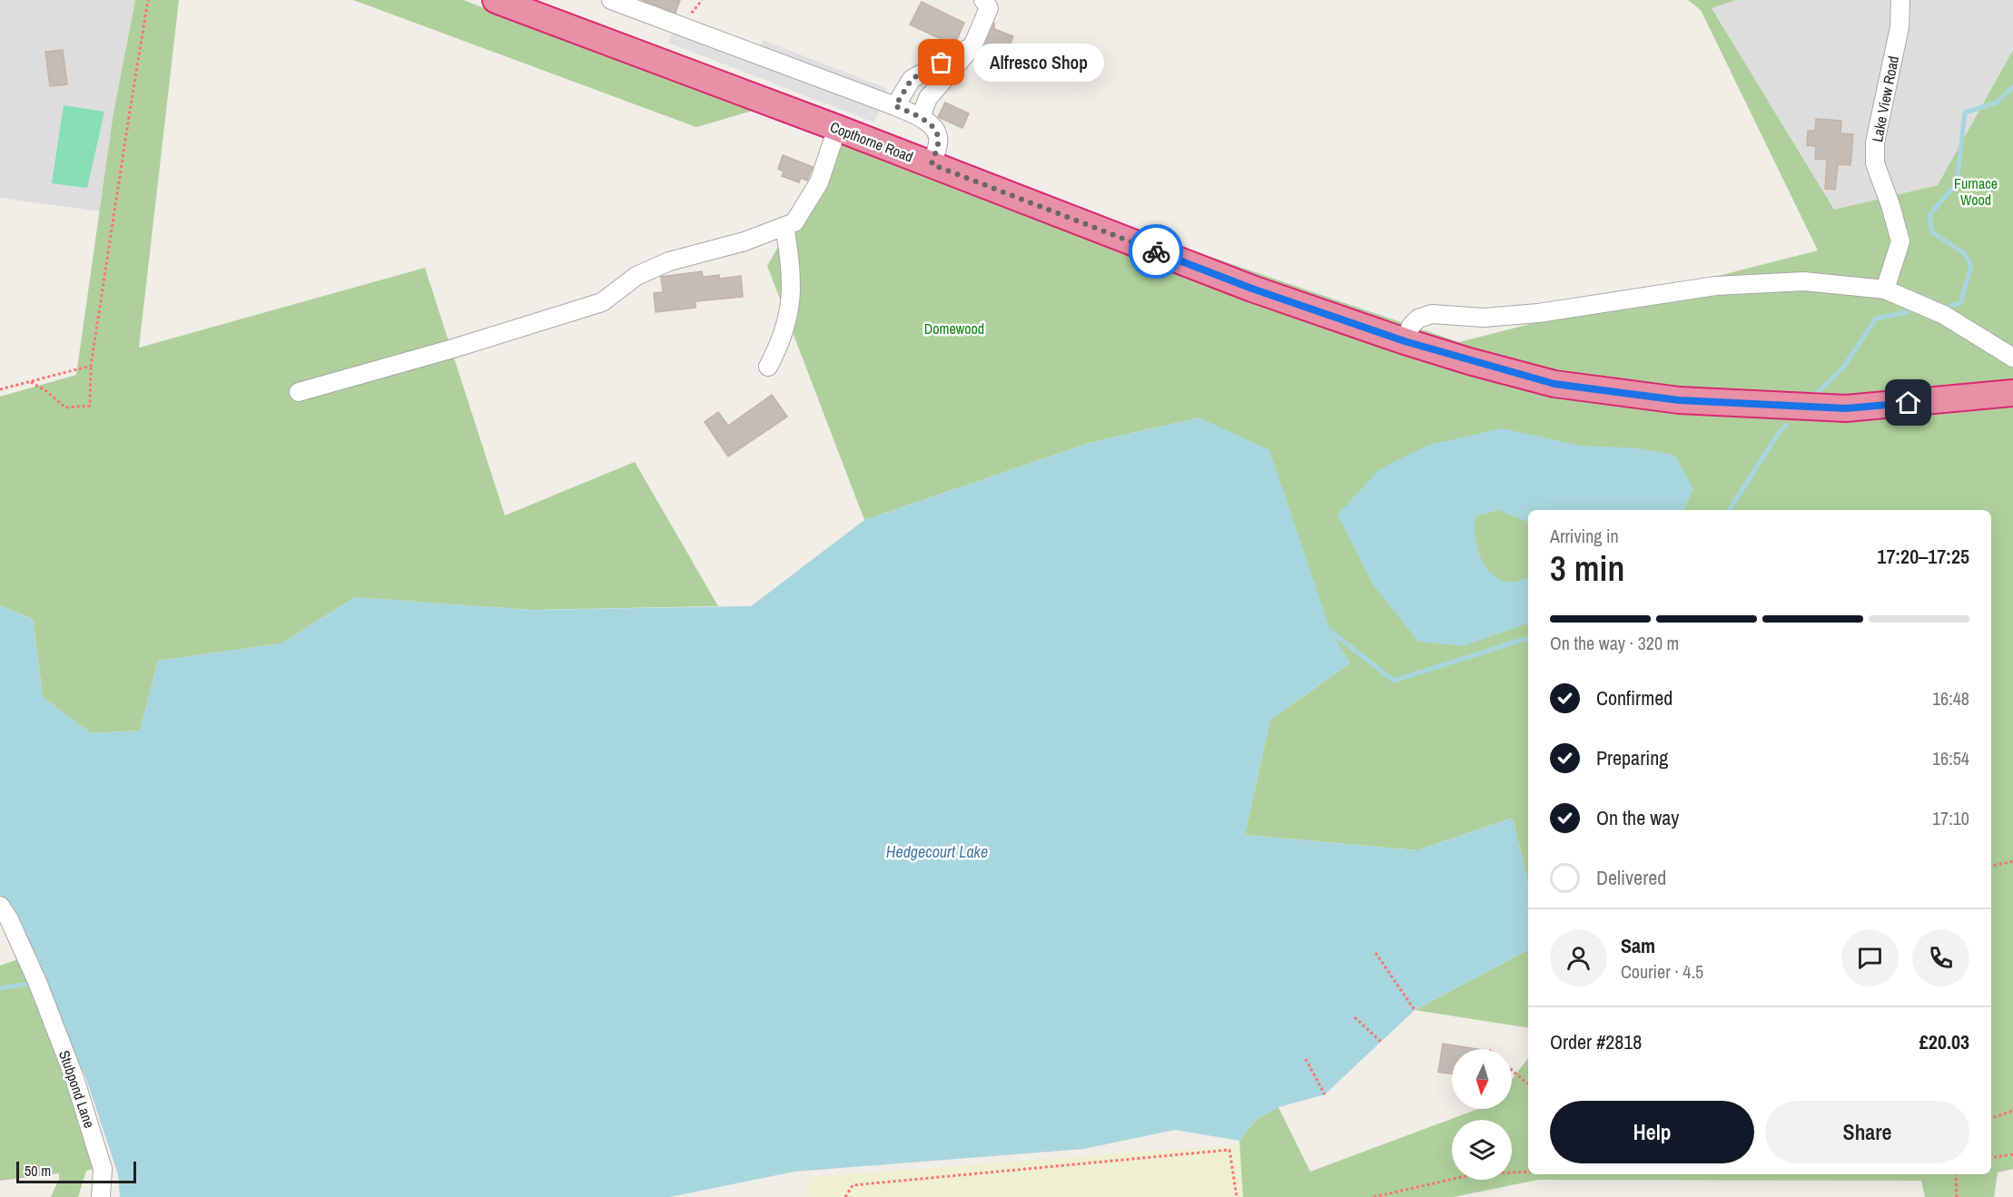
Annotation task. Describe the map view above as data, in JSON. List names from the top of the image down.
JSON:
{
  "streets": {
    "highway": ["Copthorne Road"],
    "street": ["Lake View Road", "Stubpond Lane"]
  },
  "water": ["Hedgecourt Lake"],
  "parks": ["Furnace Wood", "Domewood"],
  "places": ["Alfresco Shop"],
  "scale_bar": "50 m",
  "north": "bottom",
  "page": {
    "bubble": "Alfresco Shop",
    "heading": ["3 min", "Arriving in", "17:20–17:25"],
    "panel": [
      "Sam",
      "Courier · 4.5",
      "Order #2818",
      "£20.03"
    ],
    "bar": "On the way · 320 m",
    "list": [
      ["Confirmed", "16:48"],
      ["Preparing", "16:54"],
      ["On the way", "17:10"],
      "Delivered"
    ],
    "buttons": ["Help", "Share"],
    "scale": "50 m"
  }
}
